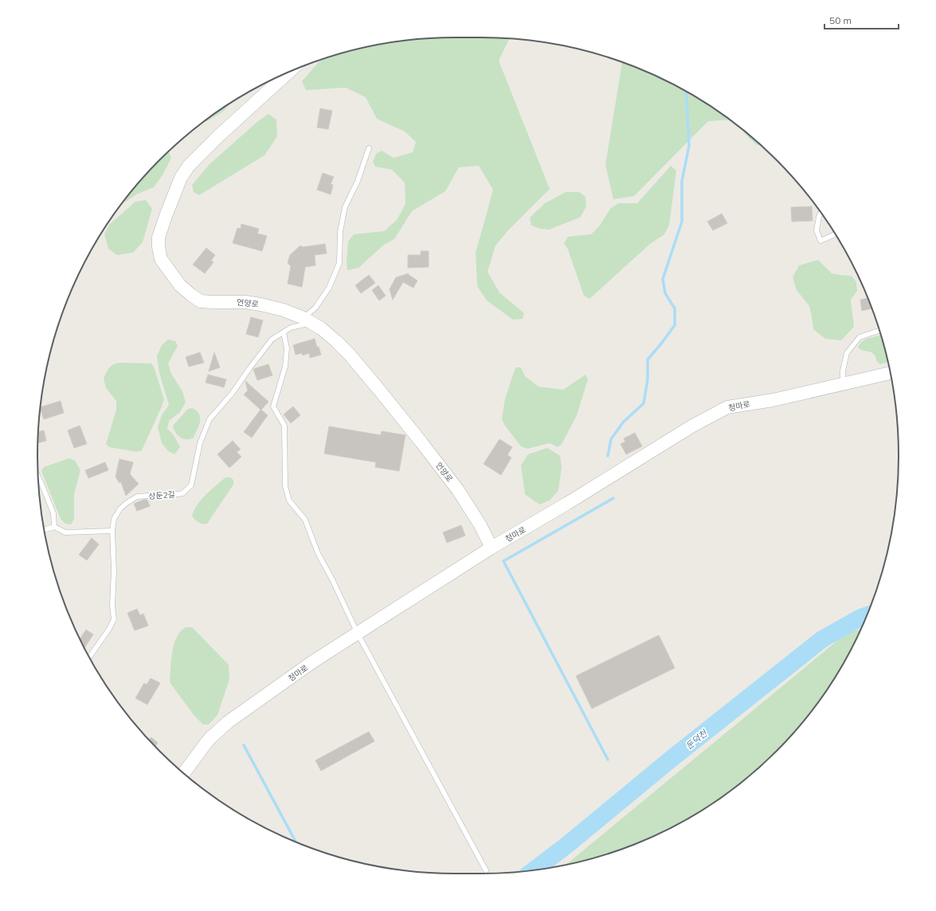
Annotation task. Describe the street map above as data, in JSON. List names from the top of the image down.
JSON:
{
  "streets": {
    "street": ["언양로", "청마로"],
    "lane": ["상둔2길"]
  },
  "crossings": [
    ["언양로", "청마로"],
    ["언양로", "상둔2길"]
  ],
  "water": ["둔덕천"],
  "scale_bar": "50 m"
}
